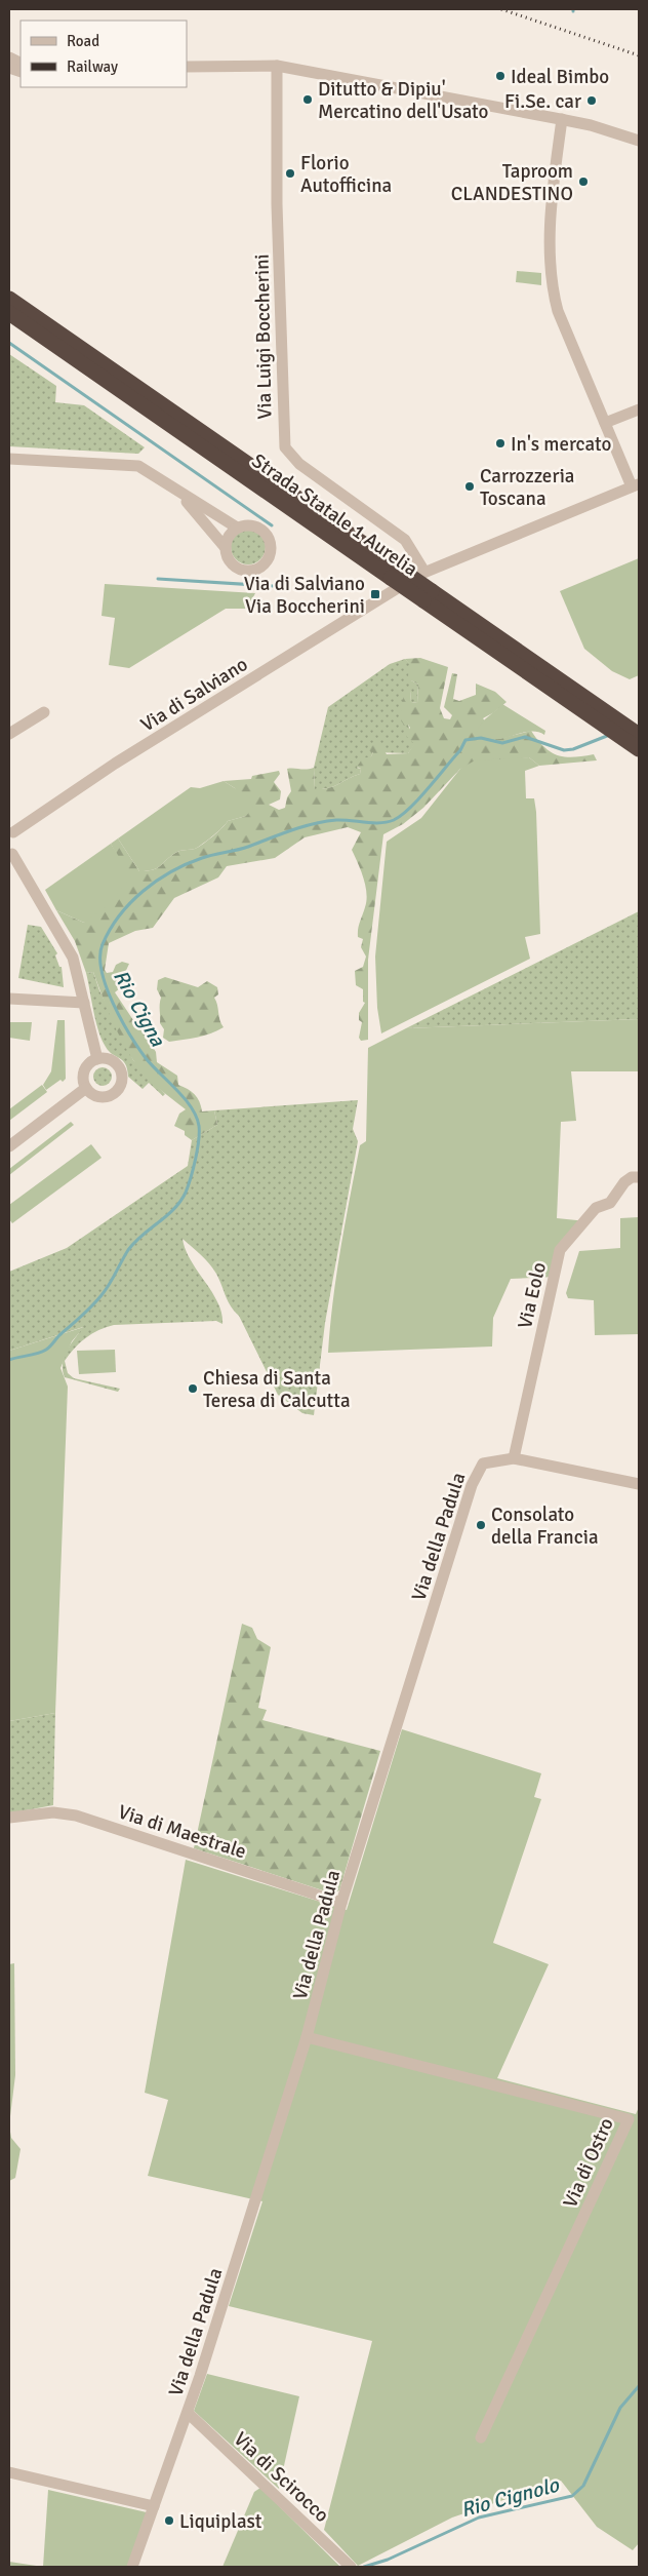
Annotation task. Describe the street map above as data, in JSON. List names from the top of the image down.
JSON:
{
  "streets": {
    "highway": ["Strada Statale 1 Aurelia"],
    "street": [
      "Via Luigi Boccherini",
      "Via di Salviano",
      "Via Eolo",
      "Via della Padula",
      "Via di Maestrale",
      "Via di Ostro",
      "Via di Scirocco"
    ]
  },
  "crossings": [
    ["Strada Statale 1 Aurelia", "Via di Salviano"],
    ["Via Eolo", "Via della Padula"],
    ["Via della Padula", "Via di Maestrale"],
    ["Via della Padula", "Via di Ostro"],
    ["Via della Padula", "Via di Scirocco"]
  ],
  "water": ["Rio Cigna", "Rio Cignolo"],
  "places": {
    "other": [
      "Ideal Bimbo",
      "Ditutto & Dipiu' Mercatino dell'Usato",
      "Fi.Se. car",
      "Florio Autofficina",
      "Taproom CLANDESTINO",
      "In's mercato",
      "Carrozzeria Toscana",
      "Chiesa di Santa Teresa di Calcutta",
      "Consolato della Francia",
      "Liquiplast"
    ],
    "transit": ["Via di Salviano Via Boccherini"]
  },
  "legend": ["Road", "Railway"]
}
